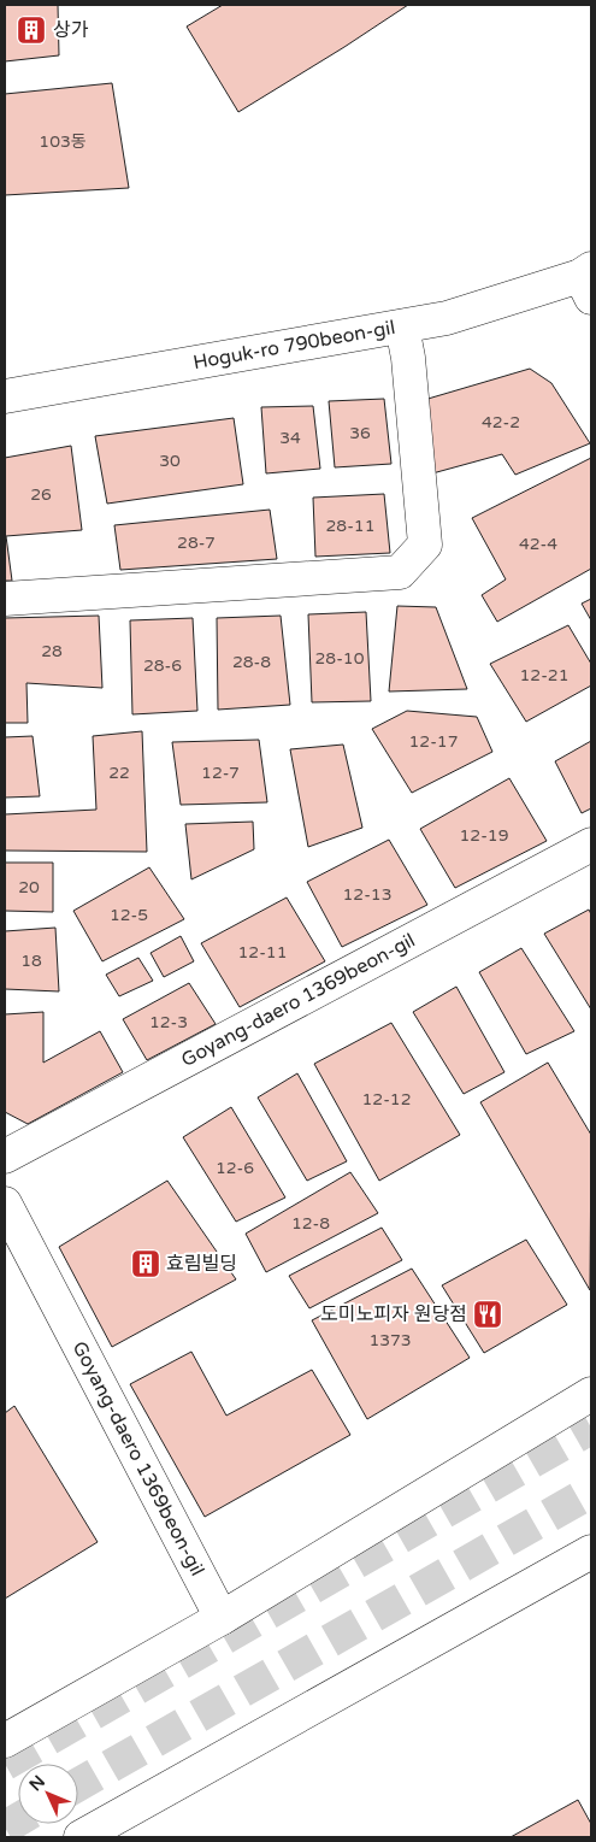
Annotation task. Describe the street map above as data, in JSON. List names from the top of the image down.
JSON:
{
  "streets": {
    "street": ["Hoguk-ro 790beon-gil", "Goyang-daero 1369beon-gil"]
  },
  "places": {
    "building": ["상가", "효림빌딩"],
    "restaurant": ["도미노피자 원당점"]
  },
  "house_numbers": [
    "103동",
    "42-2",
    "36",
    "34",
    "30",
    "26",
    "28-11",
    "28-7",
    "42-4",
    "28",
    "28-10",
    "28-8",
    "28-6",
    "12-21",
    "12-17",
    "22",
    "12-7",
    "12-19",
    "20",
    "12-13",
    "12-5",
    "12-11",
    "18",
    "12-3",
    "12-12",
    "12-6",
    "12-8",
    "1373"
  ],
  "north": "top left"
}
